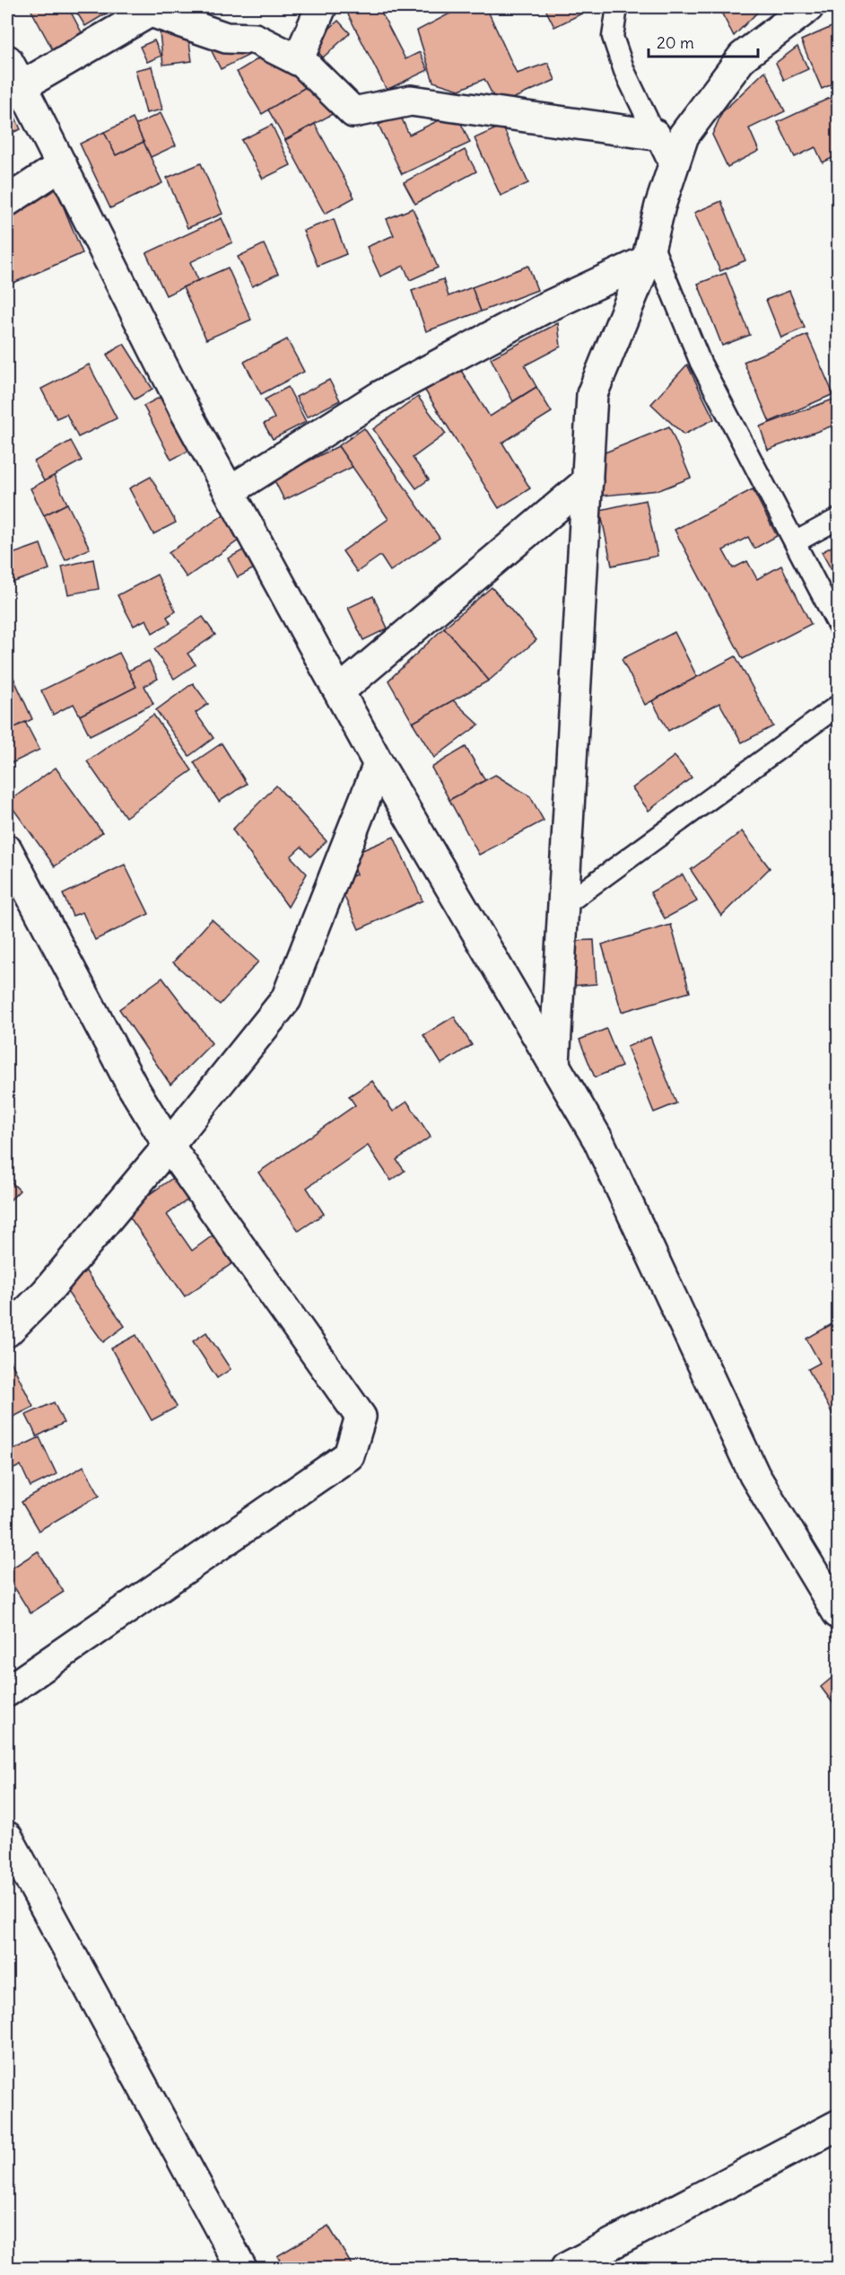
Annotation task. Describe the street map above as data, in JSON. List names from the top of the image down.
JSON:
{
  "scale_bar": "20 m"
}
